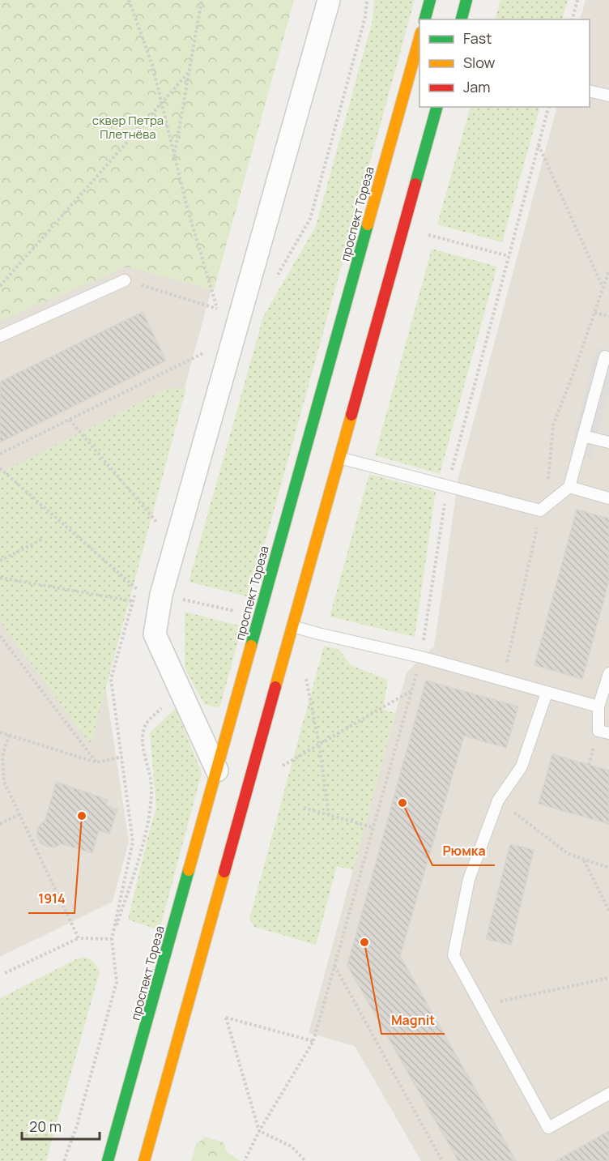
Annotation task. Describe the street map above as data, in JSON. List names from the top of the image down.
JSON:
{
  "streets": {
    "main road": ["проспект Тореза"]
  },
  "parks": ["сквер Петра Плетнёва"],
  "places": ["Рюмка", "1914", "Magnit"],
  "legend": ["Fast", "Slow", "Jam"],
  "scale_bar": "20 m"
}
